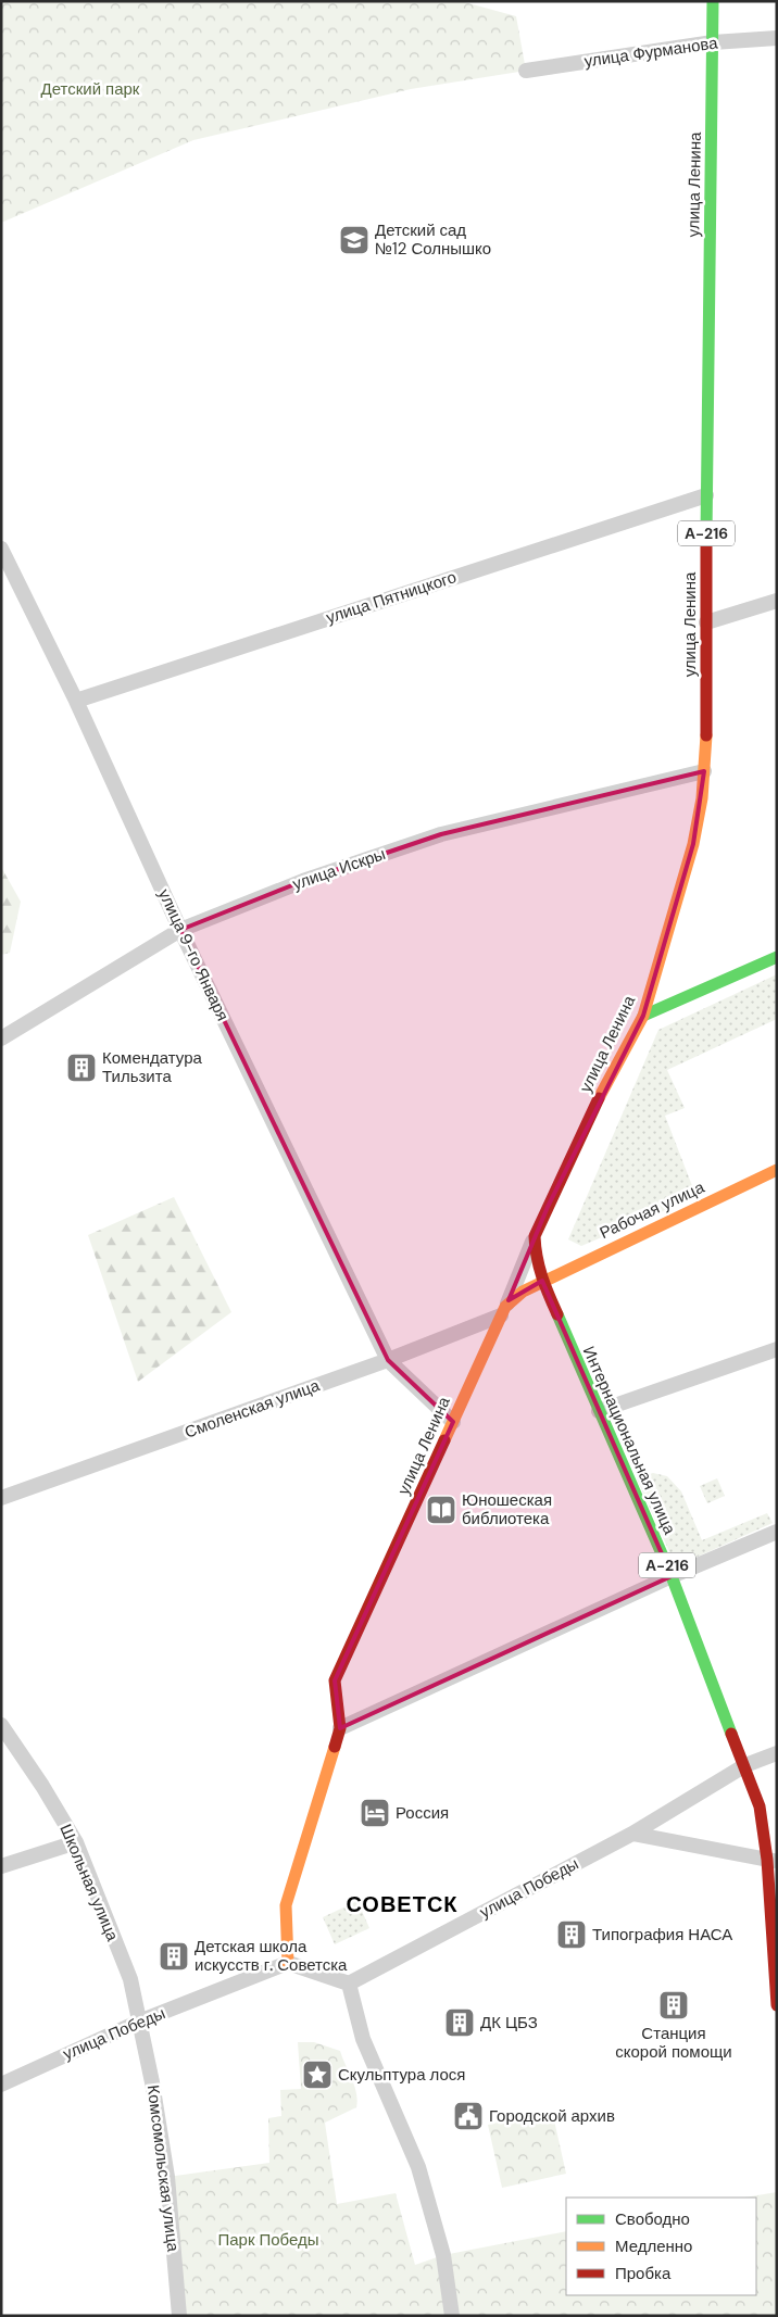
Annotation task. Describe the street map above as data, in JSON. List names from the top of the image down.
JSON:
{
  "streets": {
    "main road": [
      "улица Ленина",
      "А-216",
      "Рабочая улица",
      "Интернациональная улица"
    ],
    "street": [
      "улица Фурманова",
      "улица Пятницкого",
      "улица Искры",
      "улица 9-го Января",
      "Смоленская улица",
      "Школьная улица",
      "улица Победы",
      "Комсомольская улица"
    ]
  },
  "crossings": [
    ["улица Фурманова", "улица Ленина"],
    ["улица Ленина", "А-216"],
    ["улица Ленина", "улица Пятницкого"],
    ["улица Ленина", "улица Искры"],
    ["улица Ленина", "Рабочая улица"],
    ["улица Ленина", "Смоленская улица"],
    ["улица Ленина", "Интернациональная улица"],
    ["улица Ленина", "улица Победы"],
    ["А-216", "Рабочая улица"],
    ["А-216", "Интернациональная улица"],
    ["улица Пятницкого", "улица 9-го Января"],
    ["улица Искры", "улица 9-го Января"],
    ["улица 9-го Января", "Смоленская улица"],
    ["Рабочая улица", "Интернациональная улица"],
    ["Интернациональная улица", "улица Победы"],
    ["Школьная улица", "улица Победы"],
    ["Школьная улица", "Комсомольская улица"],
    ["улица Победы", "Комсомольская улица"]
  ],
  "districts": ["СОВЕТСК"],
  "parks": ["Детский парк", "Парк Победы"],
  "places": {
    "school or university": ["Детский сад №12 Солнышко"],
    "building": [
      "Комендатура Тильзита",
      "Типография НАСА",
      "Детская школа искусств г. Советска",
      "Станция скорой помощи",
      "ДК ЦБЗ"
    ],
    "library": ["Юношеская библиотека"],
    "hotel": ["Россия"],
    "place": ["Скульптура лося"],
    "public building": ["Городской архив"]
  },
  "legend": ["Свободно", "Медленно", "Пробка"]
}
